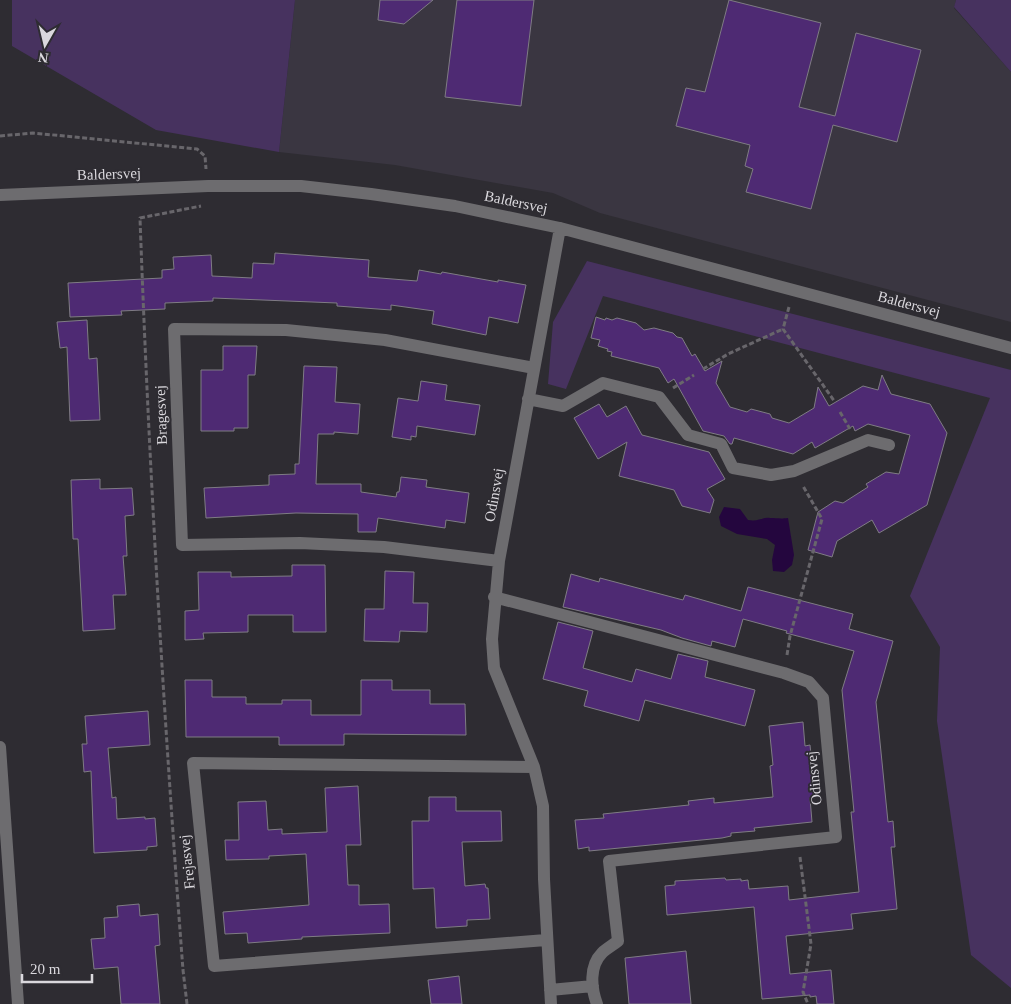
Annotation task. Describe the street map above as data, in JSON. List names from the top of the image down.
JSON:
{
  "streets": {
    "street": [
      "Baldersvej",
      "Bragesvej",
      "Odinsvej",
      "Frejasvej"
    ]
  },
  "crossings": [
    ["Baldersvej", "Odinsvej"],
    ["Bragesvej", "Odinsvej"],
    ["Odinsvej", "Frejasvej"]
  ],
  "scale_bar": "20 m",
  "north": "bottom"
}
